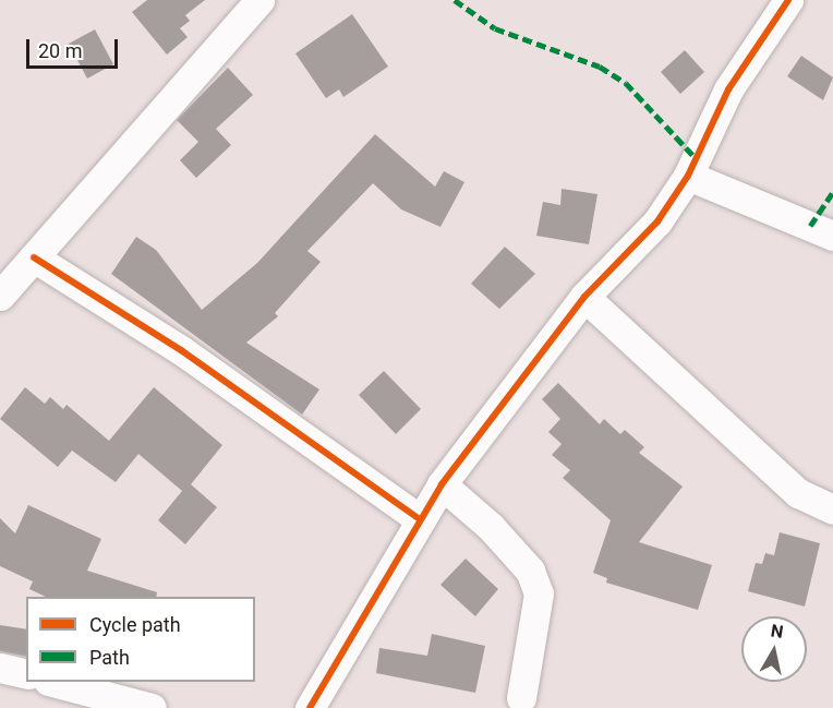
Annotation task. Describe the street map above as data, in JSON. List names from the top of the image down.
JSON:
{
  "legend": ["Cycle path", "Path"],
  "scale_bar": "20 m",
  "north": "top"
}
